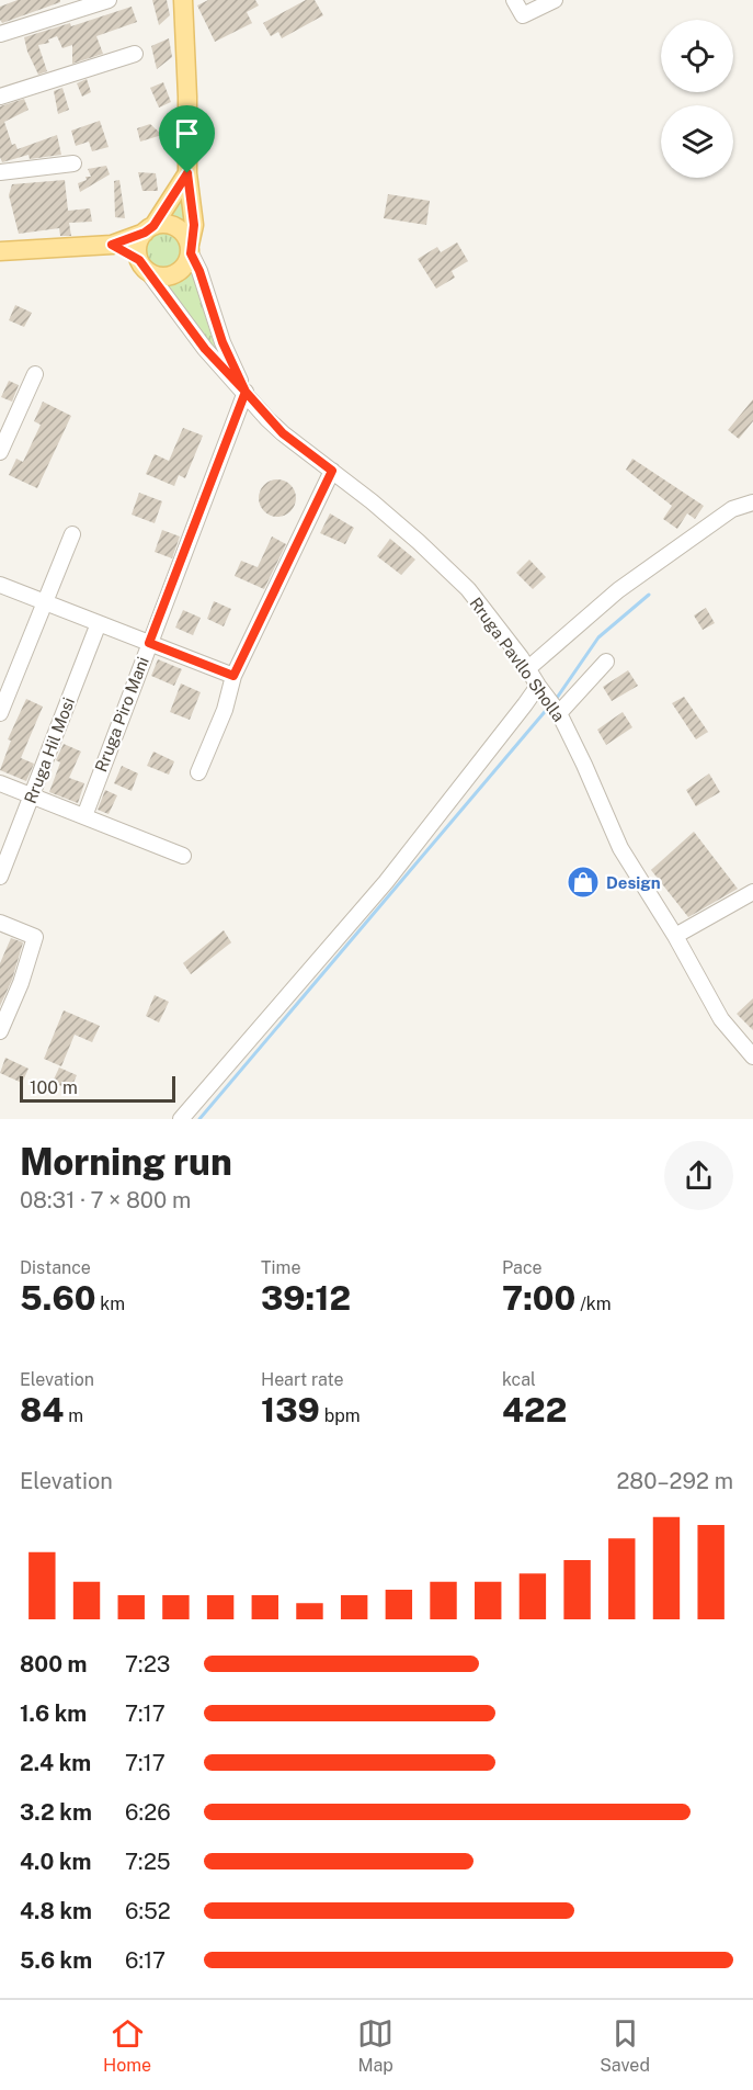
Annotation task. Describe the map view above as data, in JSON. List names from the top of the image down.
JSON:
{
  "streets": {
    "street": ["Rruga Pavllo Sholla", "Rruga Piro Mani", "Rruga Hil Mosi"]
  },
  "crossings": [
    ["Rruga Pavllo Sholla", "Rruga Piro Mani"]
  ],
  "places": {
    "shop": ["Design"]
  },
  "scale_bar": "100 m",
  "page": {
    "scale": "100 m",
    "heading": ["Morning run", "08:31 · 7 × 800 m"],
    "stats": [
      ["Distance", "5.60 km"],
      ["Time", "39:12"],
      ["Pace", "7:00 /km"],
      ["Elevation", "84 m"],
      ["Heart rate", "139 bpm"],
      ["kcal", "422"]
    ],
    "chart": ["Elevation", "280–292 m"],
    "list": [
      {
        "name": "800 m",
        "note": "7:23"
      },
      {
        "name": "1.6 km",
        "note": "7:17"
      },
      {
        "name": "2.4 km",
        "note": "7:17"
      },
      {
        "name": "3.2 km",
        "note": "6:26"
      },
      {
        "name": "4.0 km",
        "note": "7:25"
      },
      {
        "name": "4.8 km",
        "note": "6:52"
      },
      {
        "name": "5.6 km",
        "note": "6:17"
      }
    ],
    "tabs": ["Home", "Map", "Saved"]
  }
}
